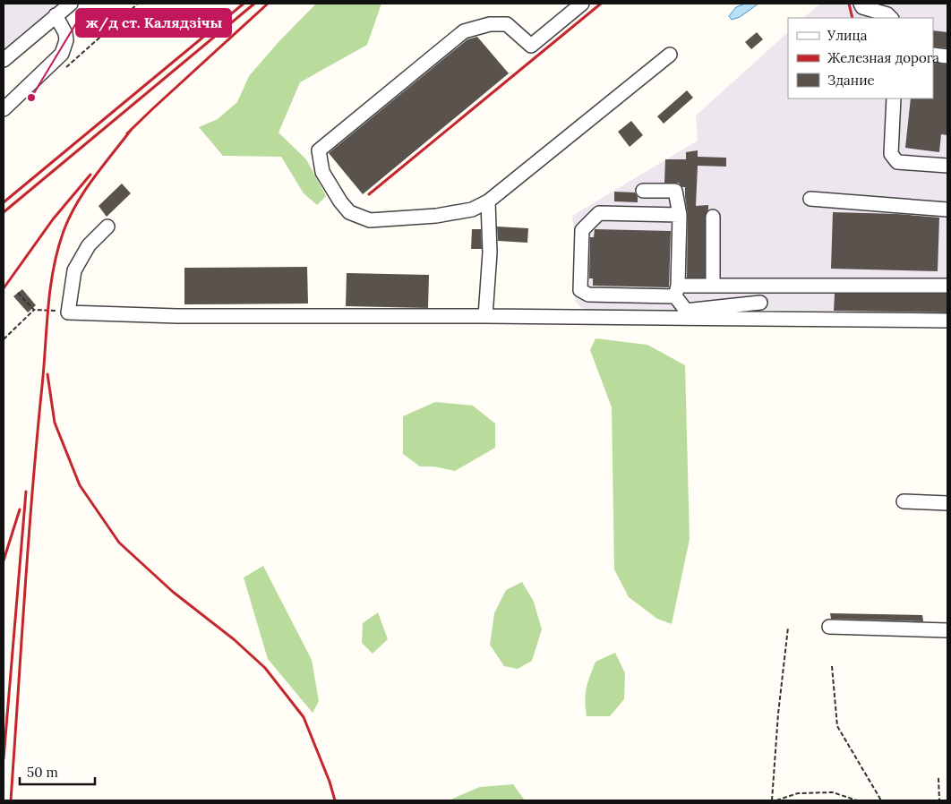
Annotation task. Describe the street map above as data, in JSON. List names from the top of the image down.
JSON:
{
  "places": ["ж/д ст. Калядзічы"],
  "legend": ["Улица", "Железная дорога", "Здание"],
  "scale_bar": "50 m"
}
